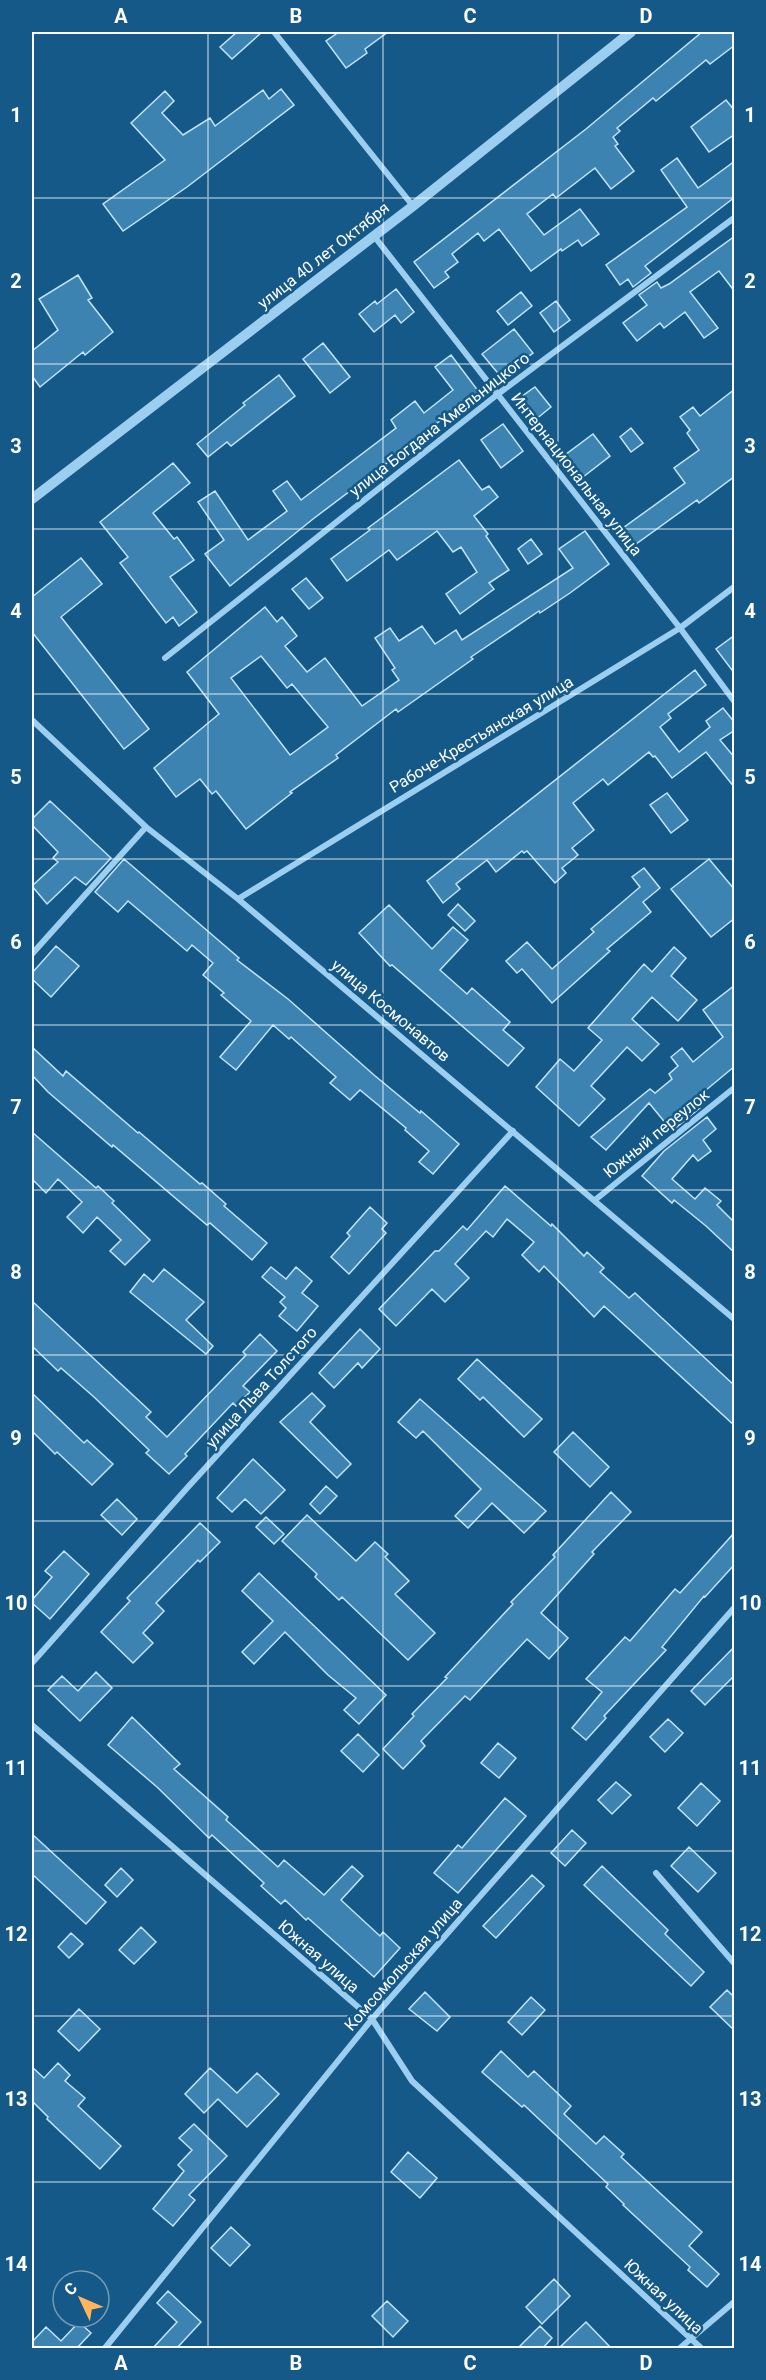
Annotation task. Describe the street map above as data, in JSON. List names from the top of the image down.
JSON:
{
  "streets": {
    "street": [
      "улица 40 лет Октября",
      "улица Богдана Хмельницкого",
      "Интернациональная улица",
      "Рабоче-Крестьянская улица",
      "улица Космонавтов",
      "Южный переулок",
      "улица Льва Толстого",
      "Южная улица",
      "Комсомольская улица"
    ]
  },
  "crossings": [
    ["улица 40 лет Октября", "Интернациональная улица"],
    ["улица Богдана Хмельницкого", "Интернациональная улица"],
    ["Интернациональная улица", "Рабоче-Крестьянская улица"],
    ["Рабоче-Крестьянская улица", "улица Космонавтов"],
    ["улица Космонавтов", "Южный переулок"],
    ["улица Космонавтов", "улица Льва Толстого"],
    ["Южная улица", "Комсомольская улица"]
  ],
  "north": "top left",
  "grid": {
    "columns": [
      "A",
      "B",
      "C",
      "D"
    ],
    "rows": [
      "1",
      "2",
      "3",
      "4",
      "5",
      "6",
      "7",
      "8",
      "9",
      "10",
      "11",
      "12",
      "13",
      "14"
    ]
  }
}
